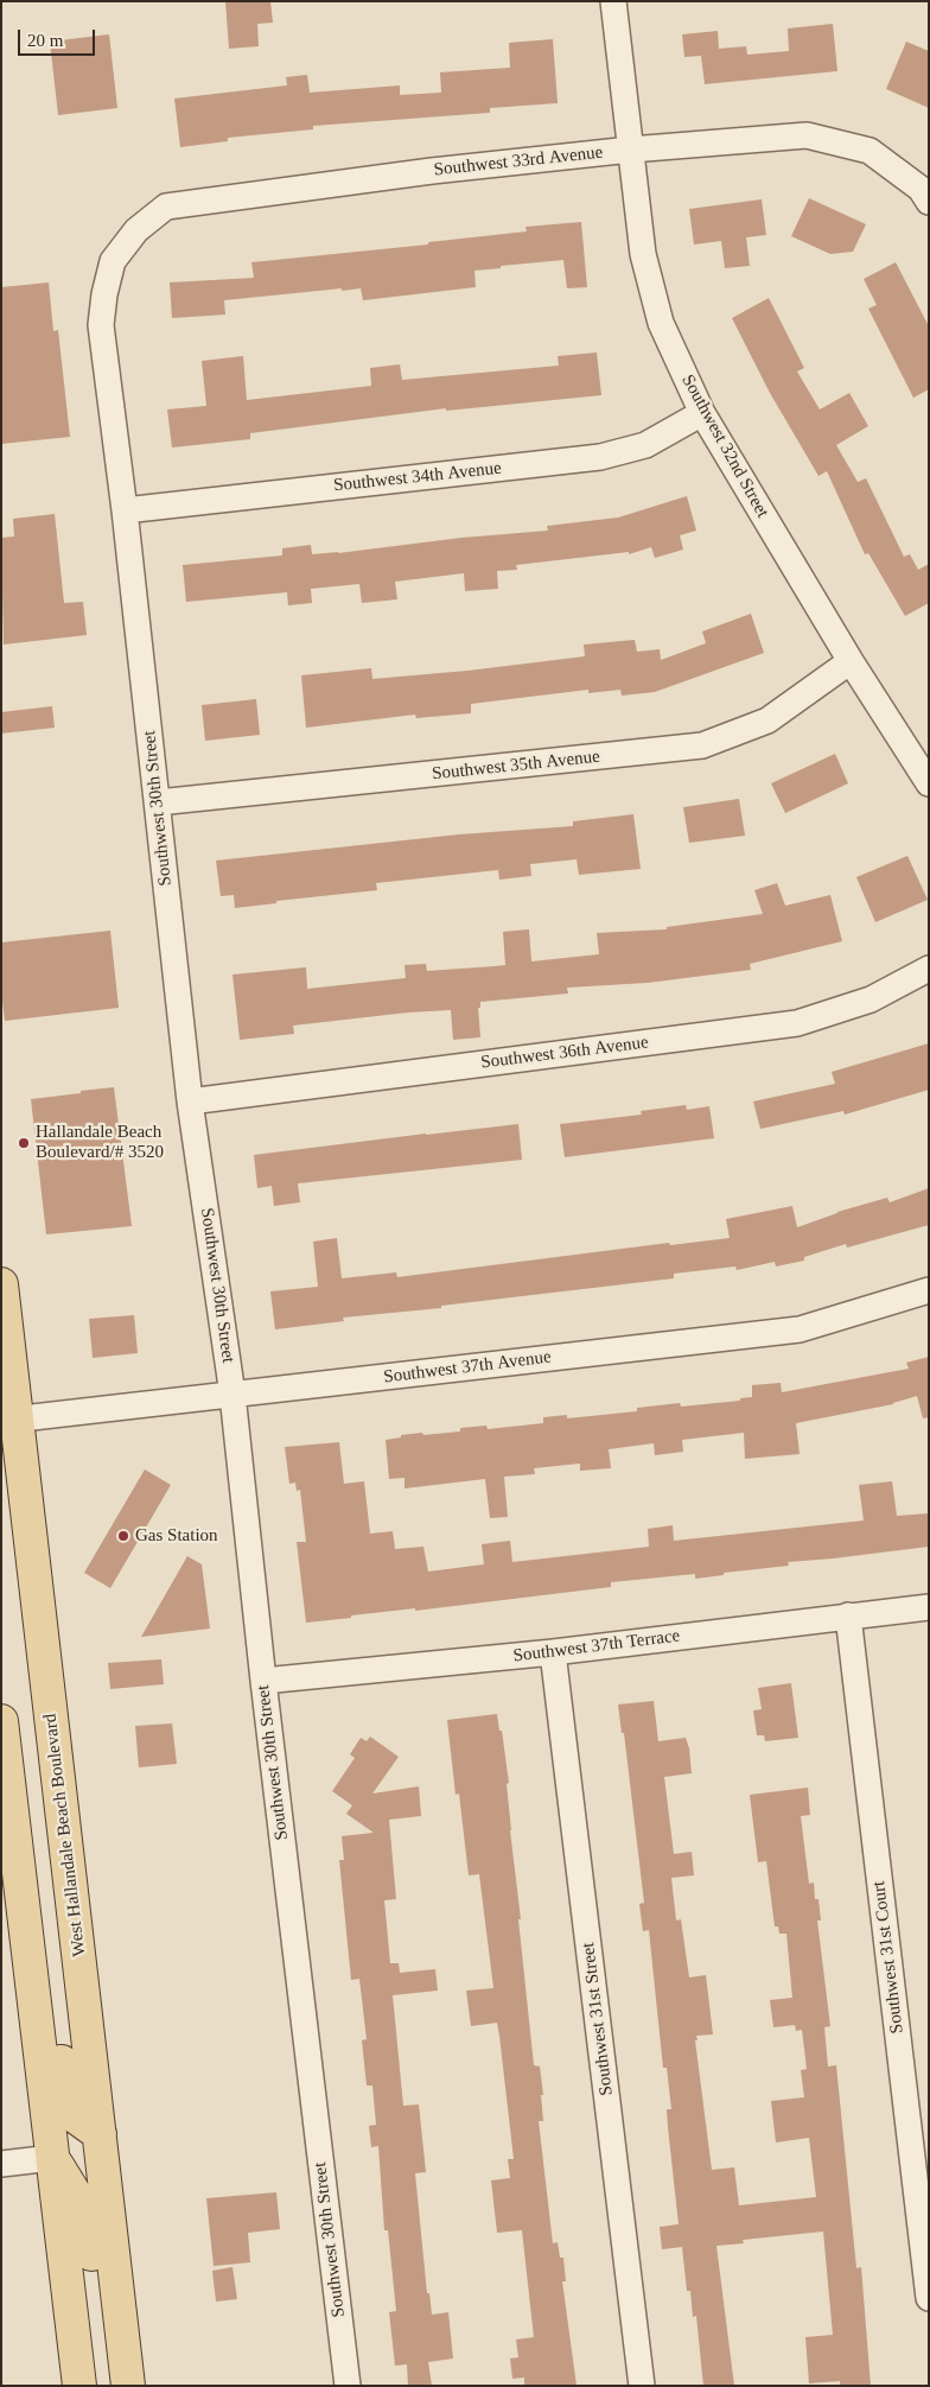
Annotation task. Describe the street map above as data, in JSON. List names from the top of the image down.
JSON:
{
  "streets": {
    "main road": ["West Hallandale Beach Boulevard"],
    "street": [
      "Southwest 33rd Avenue",
      "Southwest 32nd Street",
      "Southwest 34th Avenue",
      "Southwest 35th Avenue",
      "Southwest 30th Street",
      "Southwest 36th Avenue",
      "Southwest 37th Avenue",
      "Southwest 37th Terrace",
      "Southwest 31st Court",
      "Southwest 31st Street"
    ]
  },
  "crossings": [
    ["Southwest 33rd Avenue", "Southwest 32nd Street"],
    ["Southwest 33rd Avenue", "Southwest 30th Street"],
    ["Southwest 32nd Street", "Southwest 34th Avenue"],
    ["Southwest 32nd Street", "Southwest 35th Avenue"],
    ["Southwest 34th Avenue", "Southwest 30th Street"],
    ["Southwest 35th Avenue", "Southwest 30th Street"],
    ["Southwest 30th Street", "Southwest 36th Avenue"],
    ["Southwest 30th Street", "Southwest 37th Avenue"],
    ["Southwest 30th Street", "Southwest 37th Terrace"],
    ["Southwest 37th Avenue", "West Hallandale Beach Boulevard"],
    ["Southwest 37th Terrace", "Southwest 31st Court"],
    ["Southwest 37th Terrace", "Southwest 31st Street"]
  ],
  "places": ["Hallandale Beach Boulevard/# 3520", "Gas Station"],
  "scale_bar": "20 m"
}
